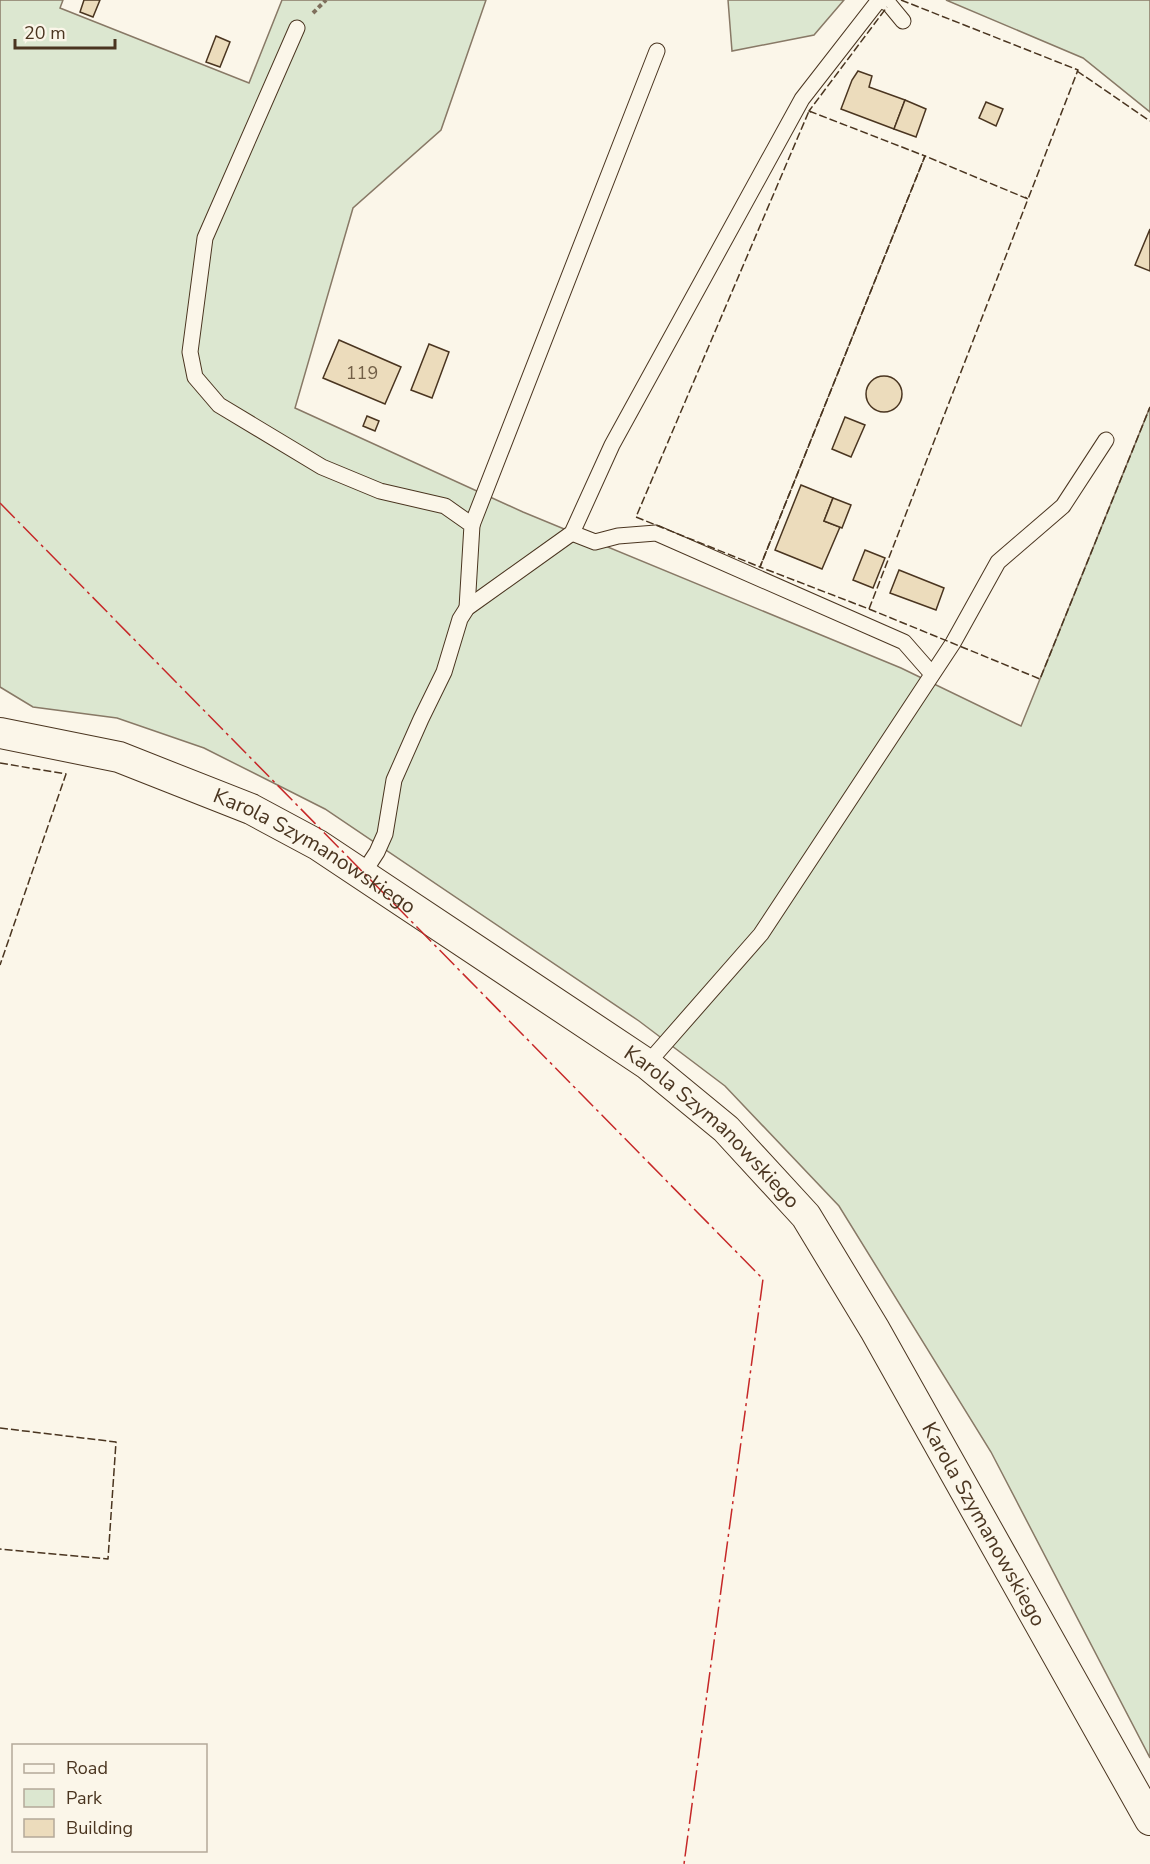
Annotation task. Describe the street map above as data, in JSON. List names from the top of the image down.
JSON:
{
  "streets": {
    "street": ["Karola Szymanowskiego"]
  },
  "house_numbers": ["119"],
  "legend": ["Road", "Park", "Building"],
  "scale_bar": "20 m"
}
